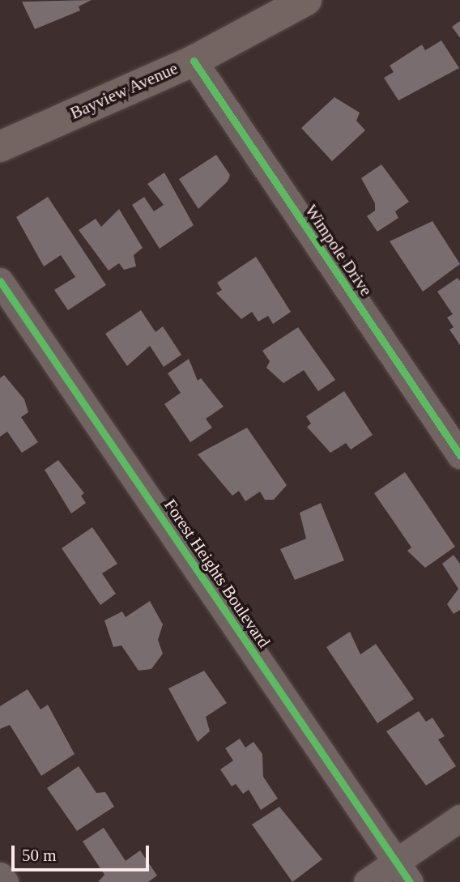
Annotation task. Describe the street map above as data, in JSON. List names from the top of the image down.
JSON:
{
  "streets": {
    "main road": ["Bayview Avenue"],
    "street": ["Wimpole Drive", "Forest Heights Boulevard"]
  },
  "crossings": [
    ["Bayview Avenue", "Wimpole Drive"]
  ],
  "scale_bar": "50 m"
}
